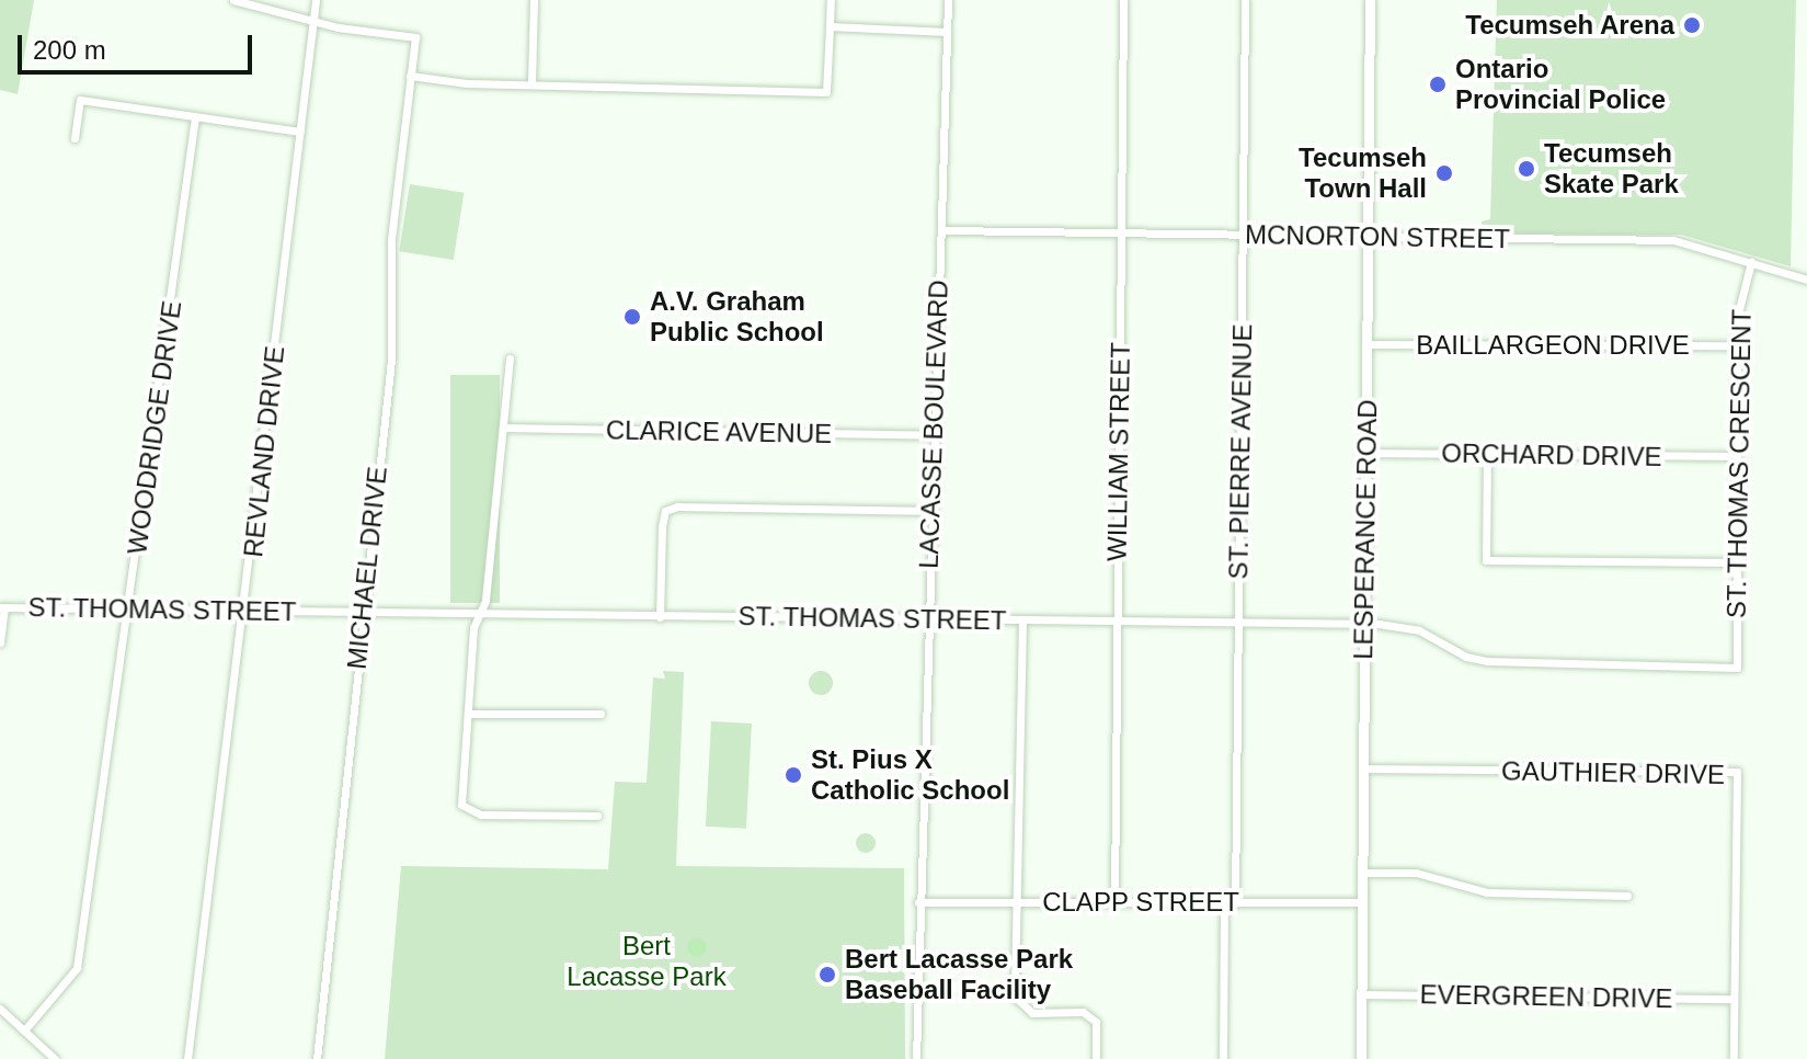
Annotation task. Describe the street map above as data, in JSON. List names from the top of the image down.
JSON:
{
  "streets": {
    "main road": ["LESPERANCE ROAD"],
    "street": [
      "MCNORTON STREET",
      "BAILLARGEON DRIVE",
      "LACASSE BOULEVARD",
      "WOODRIDGE DRIVE",
      "CLARICE AVENUE",
      "REVLAND DRIVE",
      "WILLIAM STREET",
      "ST. PIERRE AVENUE",
      "ORCHARD DRIVE",
      "ST. THOMAS CRESCENT",
      "MICHAEL DRIVE",
      "ST. THOMAS STREET",
      "GAUTHIER DRIVE",
      "CLAPP STREET",
      "EVERGREEN DRIVE"
    ]
  },
  "crossings": [
    ["MCNORTON STREET", "LACASSE BOULEVARD"],
    ["MCNORTON STREET", "WILLIAM STREET"],
    ["MCNORTON STREET", "ST. PIERRE AVENUE"],
    ["MCNORTON STREET", "ST. THOMAS CRESCENT"],
    ["MCNORTON STREET", "LESPERANCE ROAD"],
    ["BAILLARGEON DRIVE", "ST. THOMAS CRESCENT"],
    ["BAILLARGEON DRIVE", "LESPERANCE ROAD"],
    ["LACASSE BOULEVARD", "CLARICE AVENUE"],
    ["LACASSE BOULEVARD", "ST. THOMAS STREET"],
    ["LACASSE BOULEVARD", "CLAPP STREET"],
    ["WOODRIDGE DRIVE", "ST. THOMAS STREET"],
    ["REVLAND DRIVE", "MICHAEL DRIVE"],
    ["REVLAND DRIVE", "ST. THOMAS STREET"],
    ["WILLIAM STREET", "ST. THOMAS STREET"],
    ["WILLIAM STREET", "CLAPP STREET"],
    ["ST. PIERRE AVENUE", "ST. THOMAS STREET"],
    ["ST. PIERRE AVENUE", "CLAPP STREET"],
    ["ORCHARD DRIVE", "ST. THOMAS CRESCENT"],
    ["ORCHARD DRIVE", "LESPERANCE ROAD"],
    ["ST. THOMAS CRESCENT", "ST. THOMAS STREET"],
    ["LESPERANCE ROAD", "ST. THOMAS STREET"],
    ["LESPERANCE ROAD", "GAUTHIER DRIVE"],
    ["LESPERANCE ROAD", "CLAPP STREET"],
    ["LESPERANCE ROAD", "EVERGREEN DRIVE"],
    ["MICHAEL DRIVE", "ST. THOMAS STREET"],
    ["GAUTHIER DRIVE", "EVERGREEN DRIVE"]
  ],
  "parks": ["Bert Lacasse Park"],
  "places": [
    "Tecumseh Arena",
    "Ontario Provincial Police",
    "Tecumseh Skate Park",
    "Tecumseh Town Hall",
    "A.V. Graham Public School",
    "St. Pius X Catholic School",
    "Bert Lacasse Park Baseball Facility"
  ],
  "scale_bar": "200 m"
}
